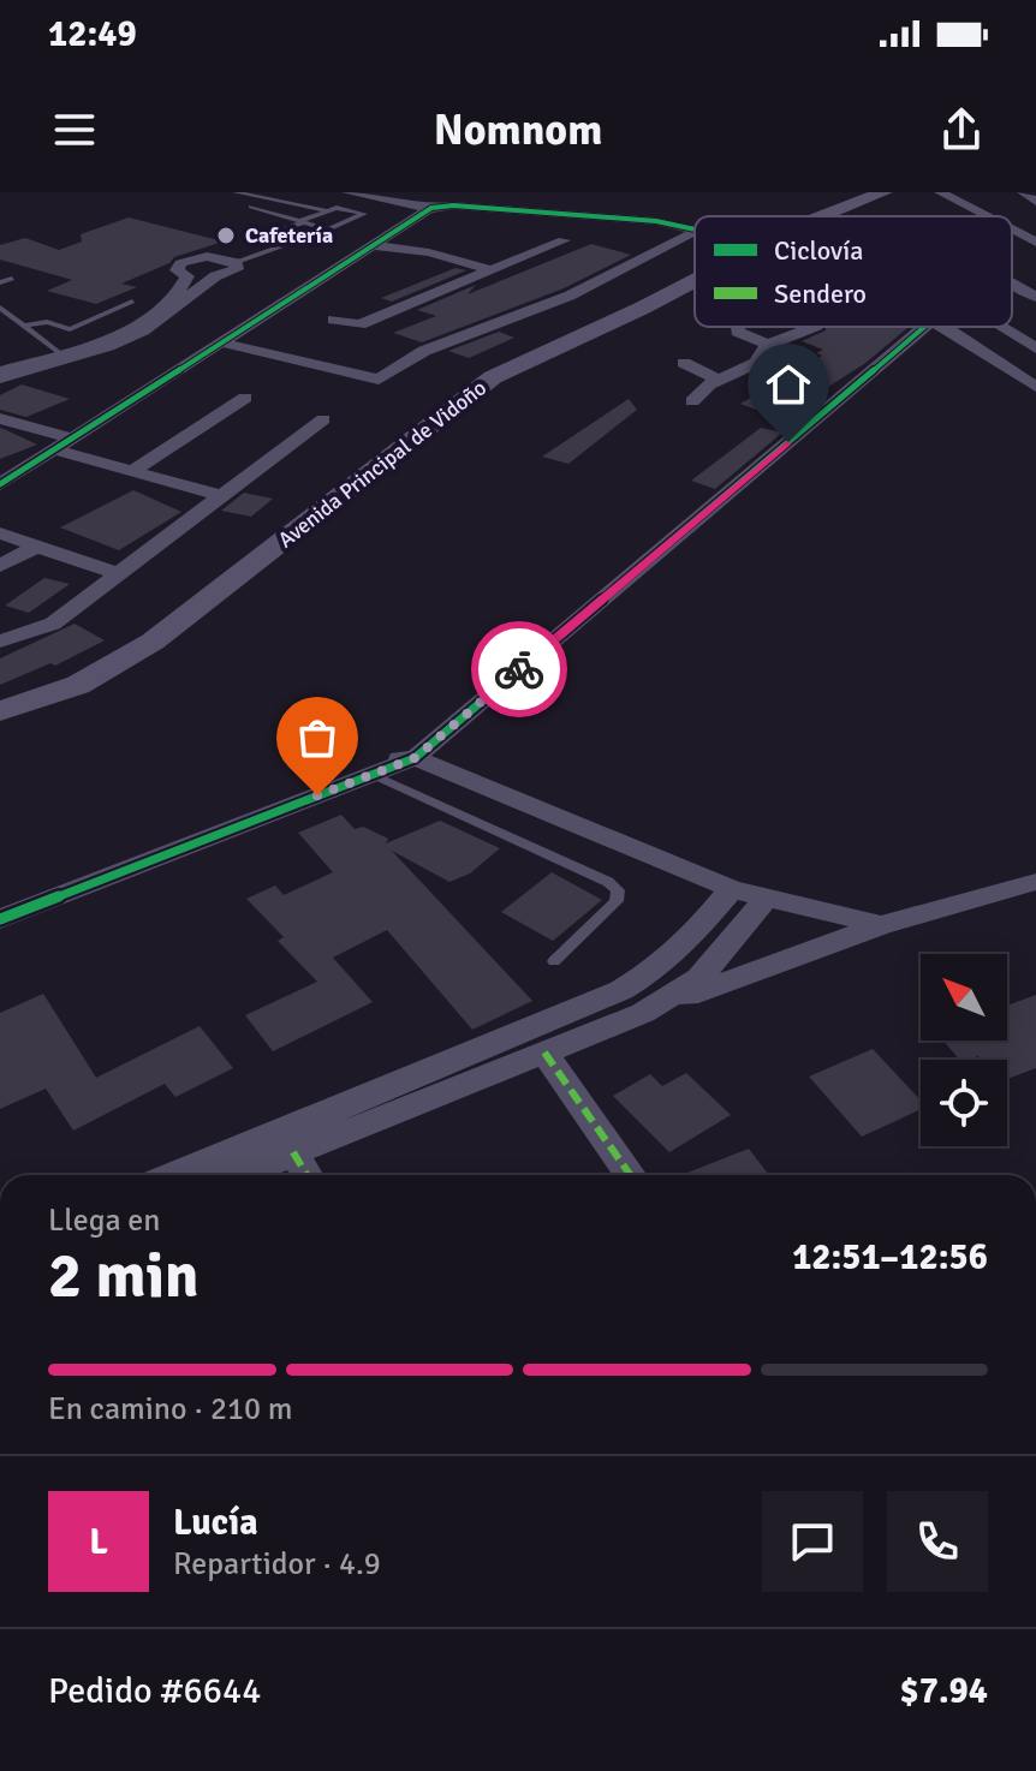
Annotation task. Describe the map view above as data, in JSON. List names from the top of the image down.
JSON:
{
  "streets": {
    "main road": ["Avenida Principal de Vidoño"]
  },
  "places": ["Cafetería"],
  "legend": ["Ciclovía", "Sendero"],
  "north": "top left",
  "page": {
    "status": "12:49",
    "header": "Nomnom",
    "heading": ["2 min", "Llega en", "12:51–12:56"],
    "panel": [
      "Lucía",
      "Repartidor · 4.9",
      "Pedido #6644",
      "$7.94"
    ],
    "bar": "En camino · 210 m",
    "round": "L"
  }
}
